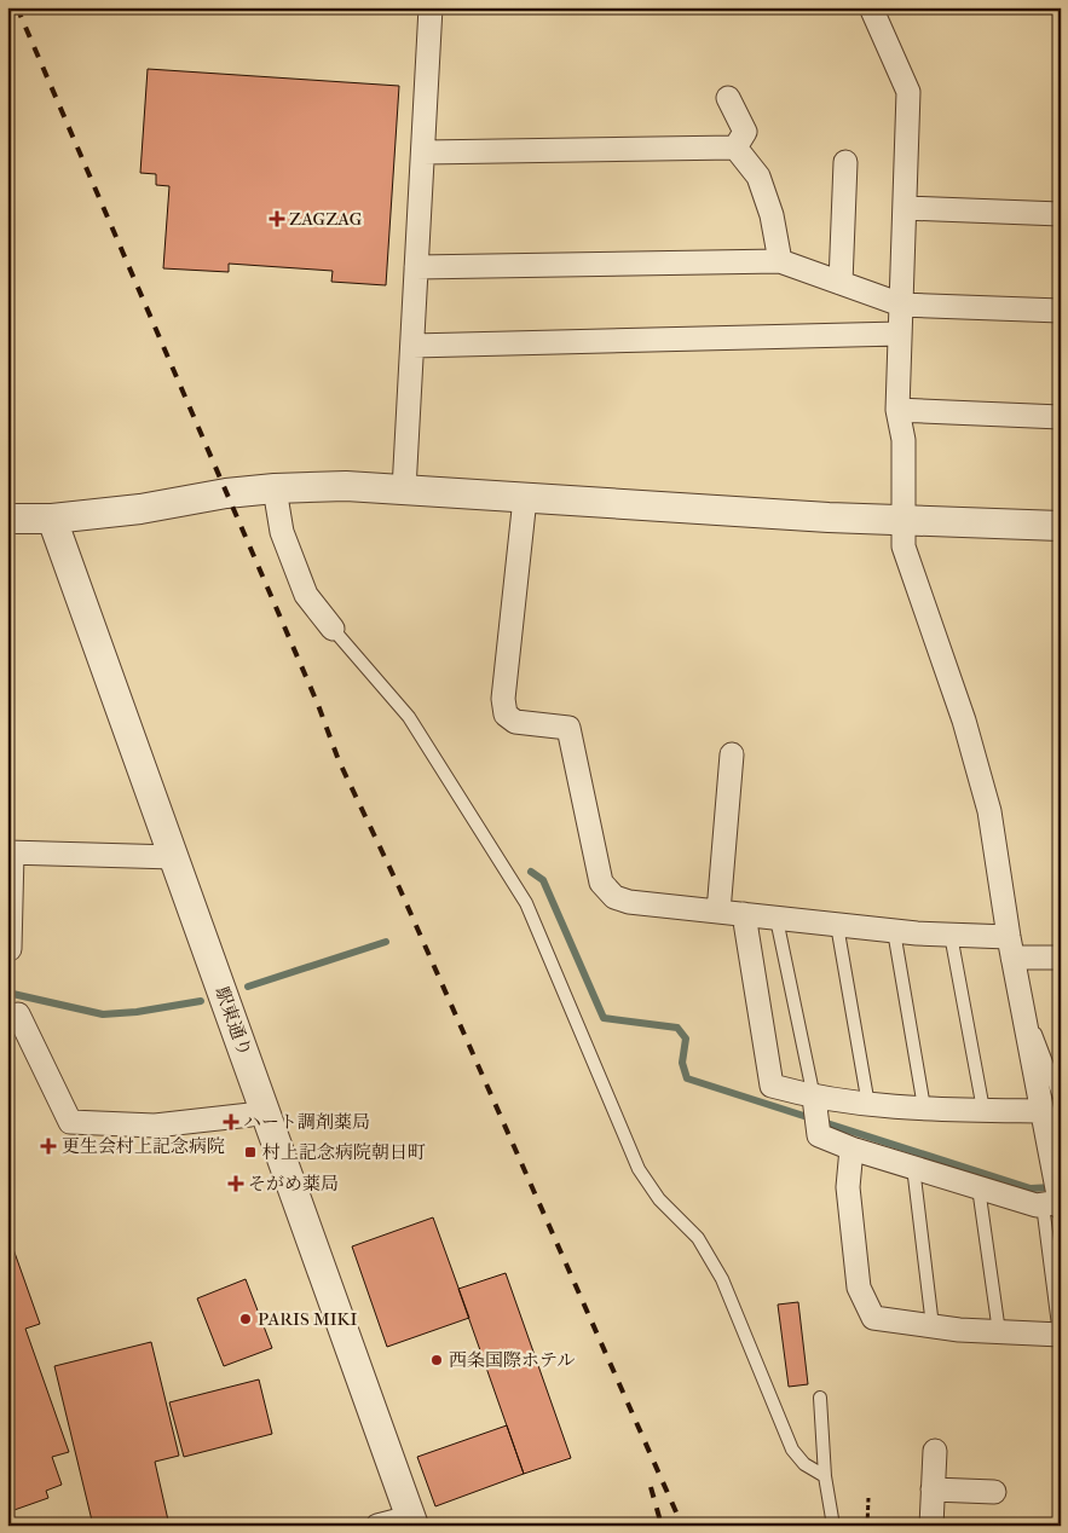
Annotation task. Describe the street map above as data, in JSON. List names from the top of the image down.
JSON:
{
  "streets": {
    "street": ["駅東通り"]
  },
  "places": {
    "health": [
      "ZAGZAG",
      "ハート調剤薬局",
      "更生会村上記念病院",
      "そがめ薬局"
    ],
    "transit": ["村上記念病院朝日町"],
    "other": ["PARIS MIKI", "西条国際ホテル"]
  }
}
